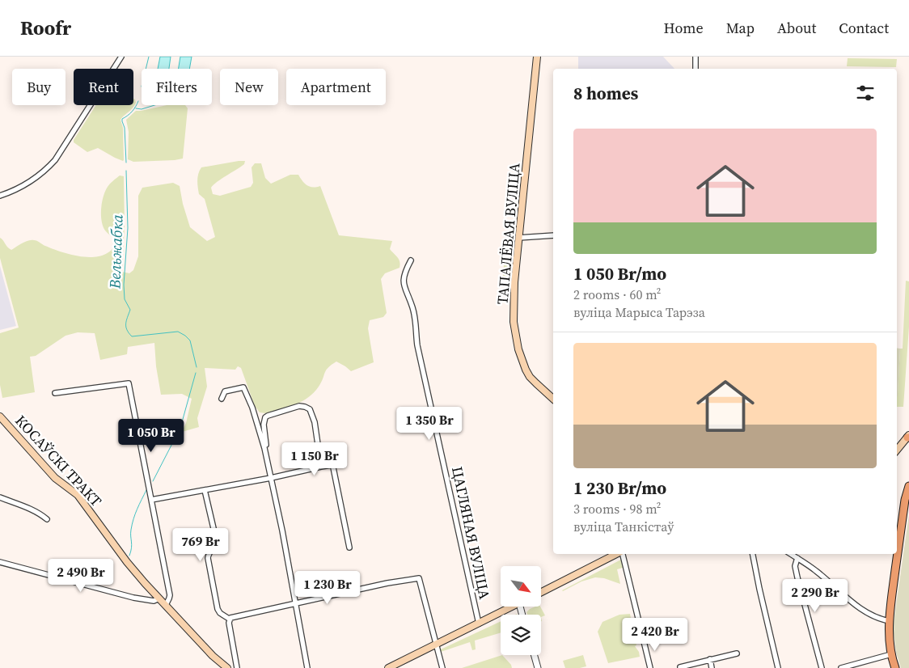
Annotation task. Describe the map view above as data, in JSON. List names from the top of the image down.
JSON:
{
  "streets": {
    "main road": ["ТАПАЛЁВАЯ ВУЛІЦА", "КОСАЎСКІ ТРАКТ"],
    "street": ["ЦАГЛЯНАЯ ВУЛІЦА"]
  },
  "water": ["Вельжабка"],
  "north": "bottom right",
  "page": {
    "header": "Roofr",
    "nav": [
      "Home",
      "Map",
      "About",
      "Contact"
    ],
    "chip": [
      "Buy",
      "Rent",
      "Filters",
      "New",
      "Apartment"
    ],
    "heading": "8 homes",
    "list": [
      {
        "name": "1 050 Br/mo",
        "note": "2 rooms · 60 m² · вуліца Марыса Тарэза"
      },
      {
        "name": "1 230 Br/mo",
        "note": "3 rooms · 98 m² · вуліца Танкістаў"
      }
    ],
    "price": [
      "1 350 Br",
      "1 050 Br",
      "1 150 Br",
      "769 Br",
      "2 490 Br",
      "1 230 Br",
      "2 290 Br",
      "2 420 Br"
    ]
  }
}
